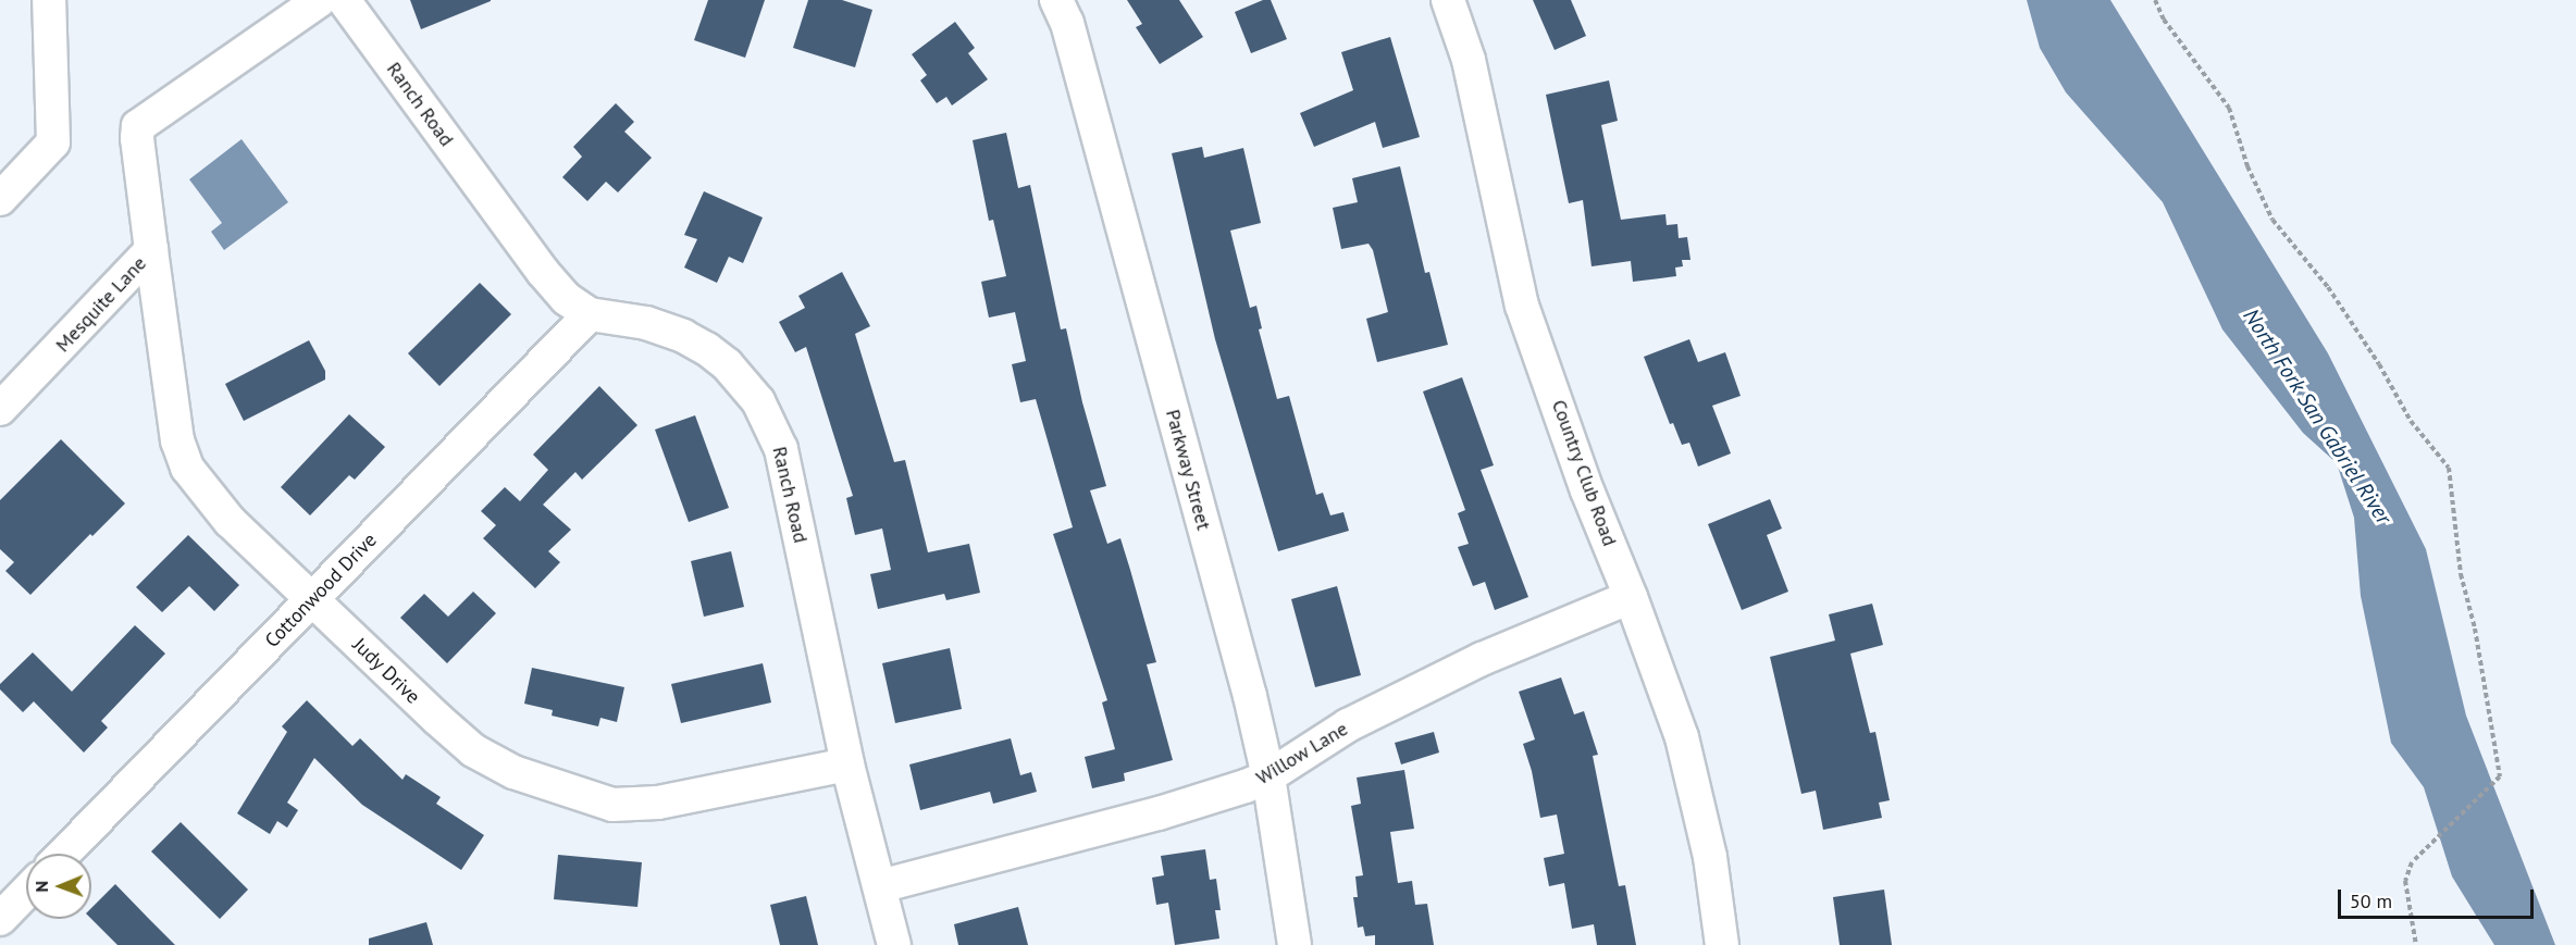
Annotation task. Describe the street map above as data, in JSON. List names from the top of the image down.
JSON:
{
  "streets": {
    "street": [
      "Ranch Road",
      "Mesquite Lane",
      "Parkway Street",
      "Country Club Road",
      "Cottonwood Drive",
      "Judy Drive",
      "Willow Lane"
    ]
  },
  "crossings": [
    ["Ranch Road", "Cottonwood Drive"],
    ["Ranch Road", "Judy Drive"],
    ["Ranch Road", "Willow Lane"],
    ["Mesquite Lane", "Judy Drive"],
    ["Parkway Street", "Willow Lane"],
    ["Country Club Road", "Willow Lane"],
    ["Cottonwood Drive", "Judy Drive"]
  ],
  "water": ["North Fork San Gabriel River"],
  "scale_bar": "50 m",
  "north": "left"
}
